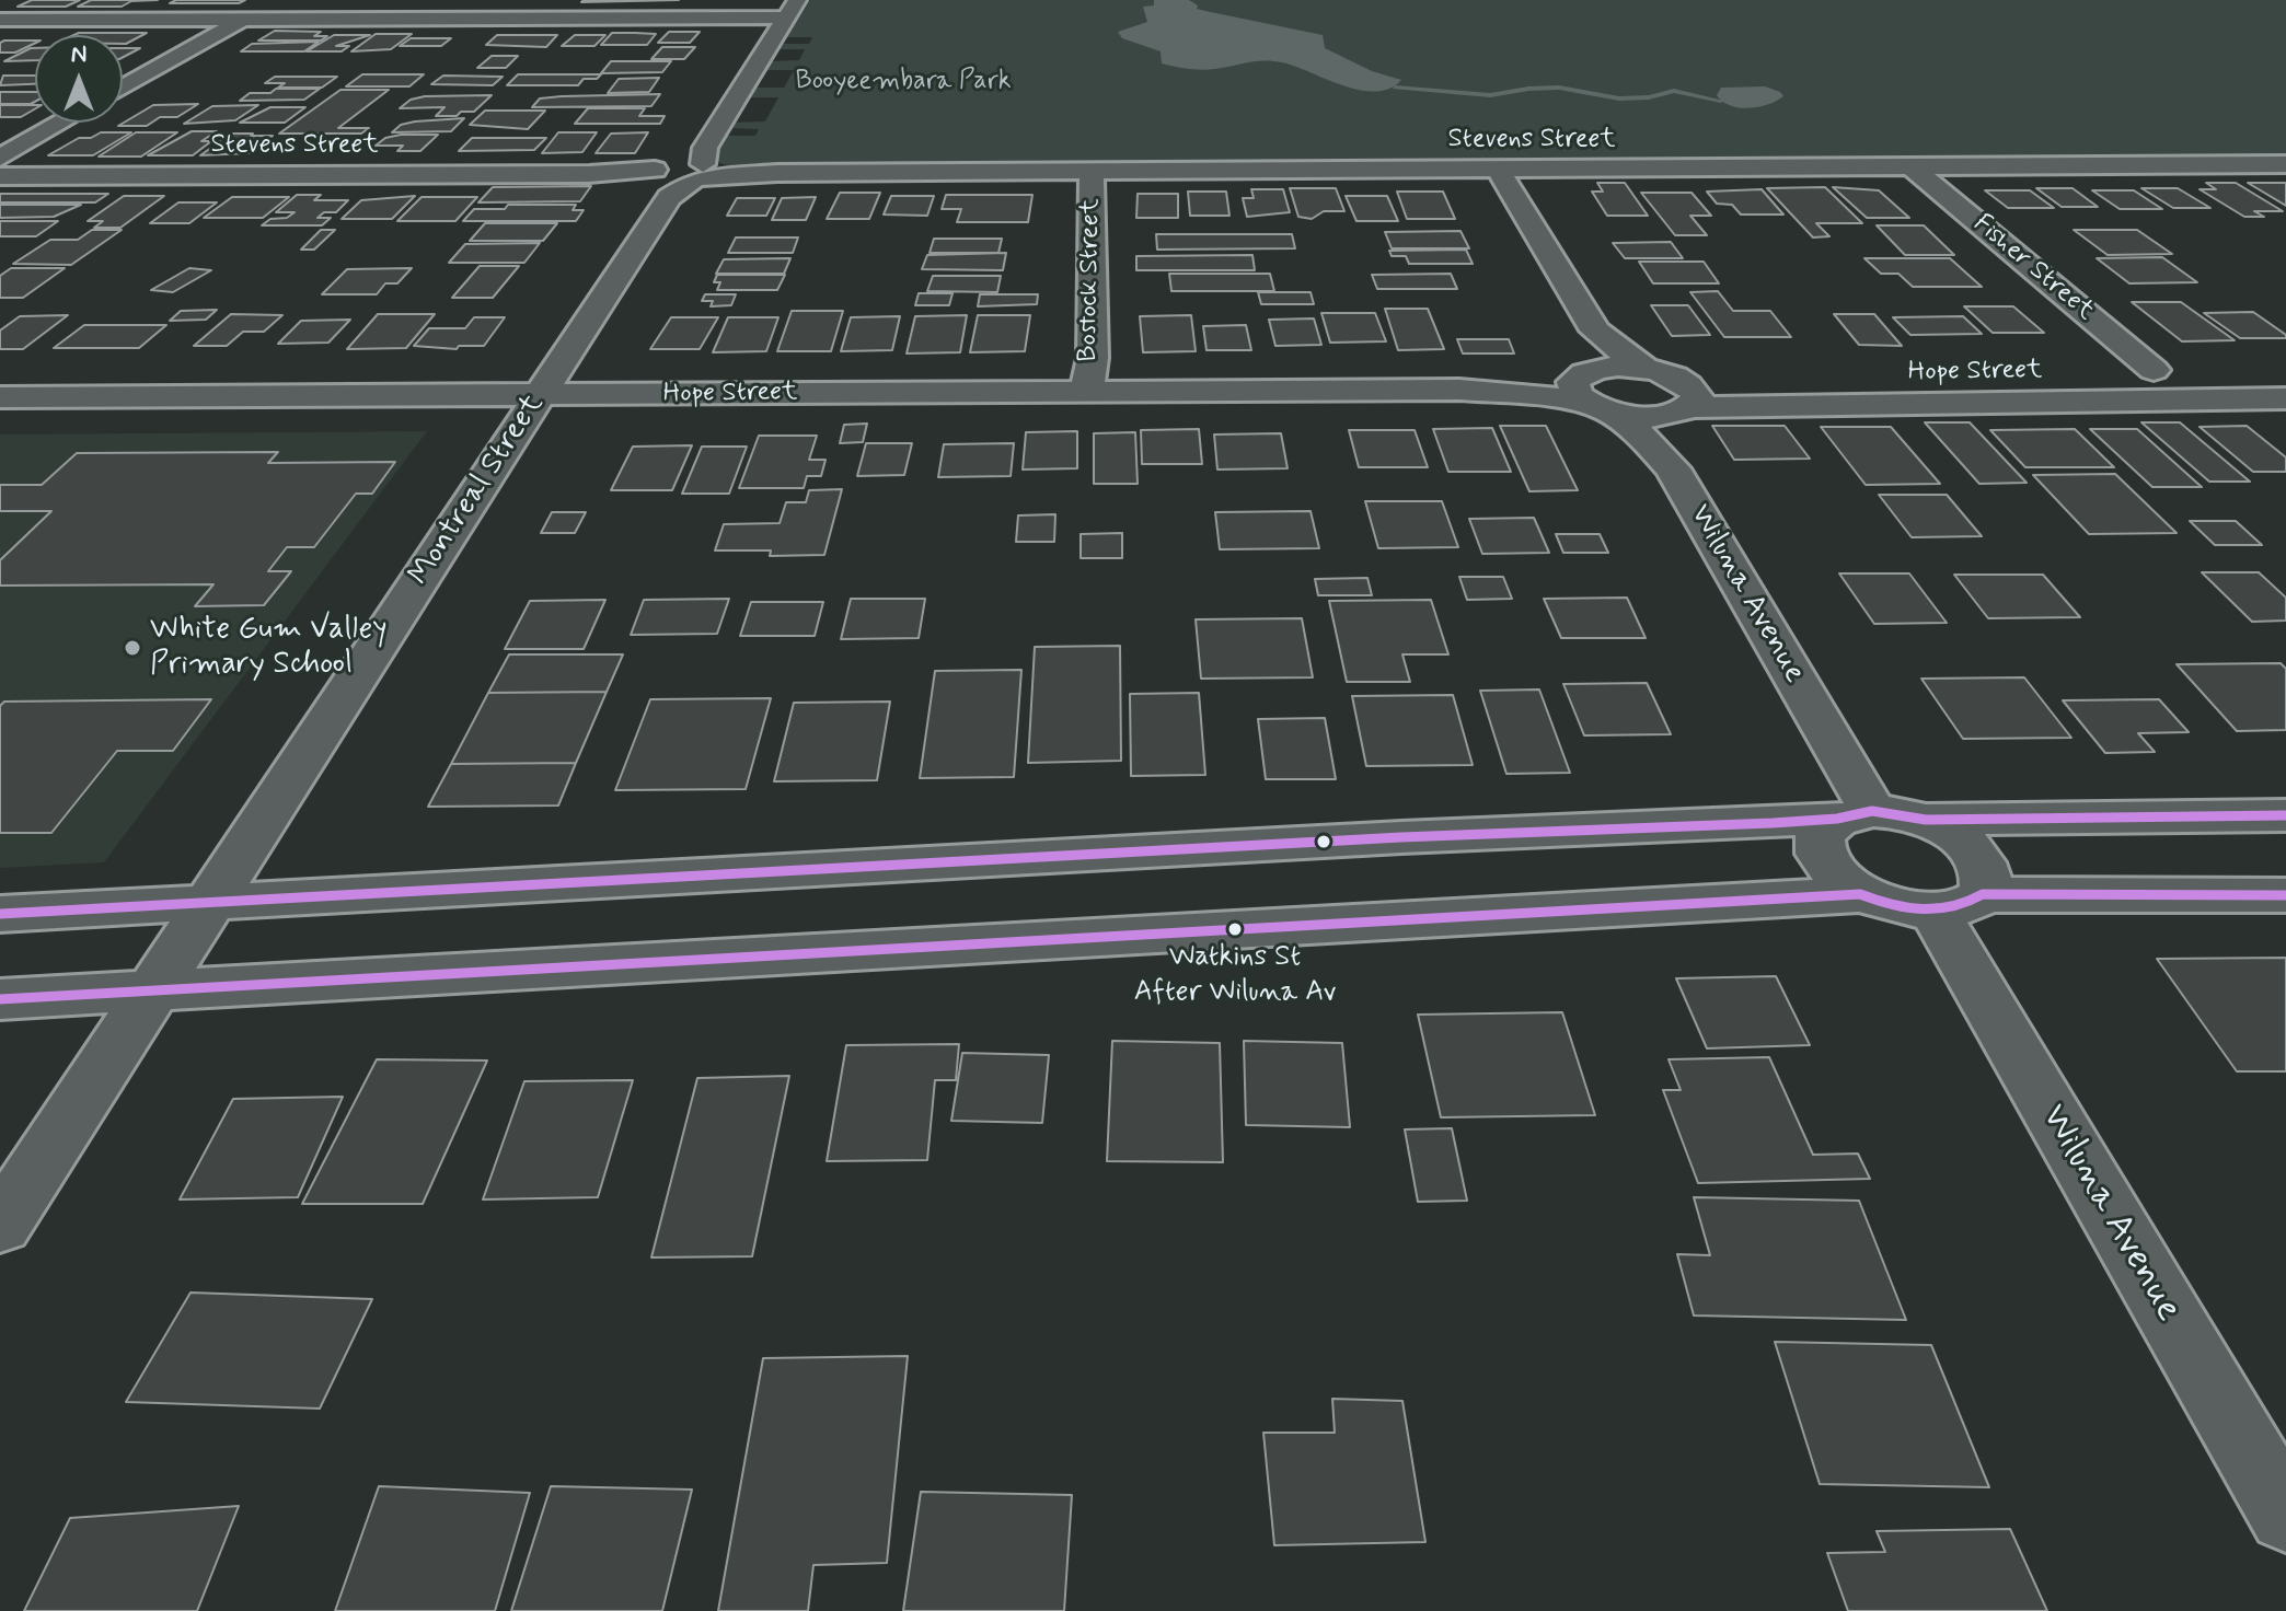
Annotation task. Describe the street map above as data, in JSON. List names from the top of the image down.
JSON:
{
  "streets": {
    "street": [
      "Stevens Street",
      "Fisher Street",
      "Bostock Street",
      "Hope Street",
      "Montreal Street",
      "Wiluna Avenue"
    ]
  },
  "crossings": [
    ["Stevens Street", "Fisher Street"],
    ["Stevens Street", "Bostock Street"],
    ["Stevens Street", "Montreal Street"],
    ["Bostock Street", "Hope Street"],
    ["Hope Street", "Montreal Street"],
    ["Hope Street", "Wiluna Avenue"]
  ],
  "parks": ["Booyeembara Park"],
  "places": ["White Gum Valley Primary School", "Watkins St After Wiluna Av"],
  "north": "top"
}
